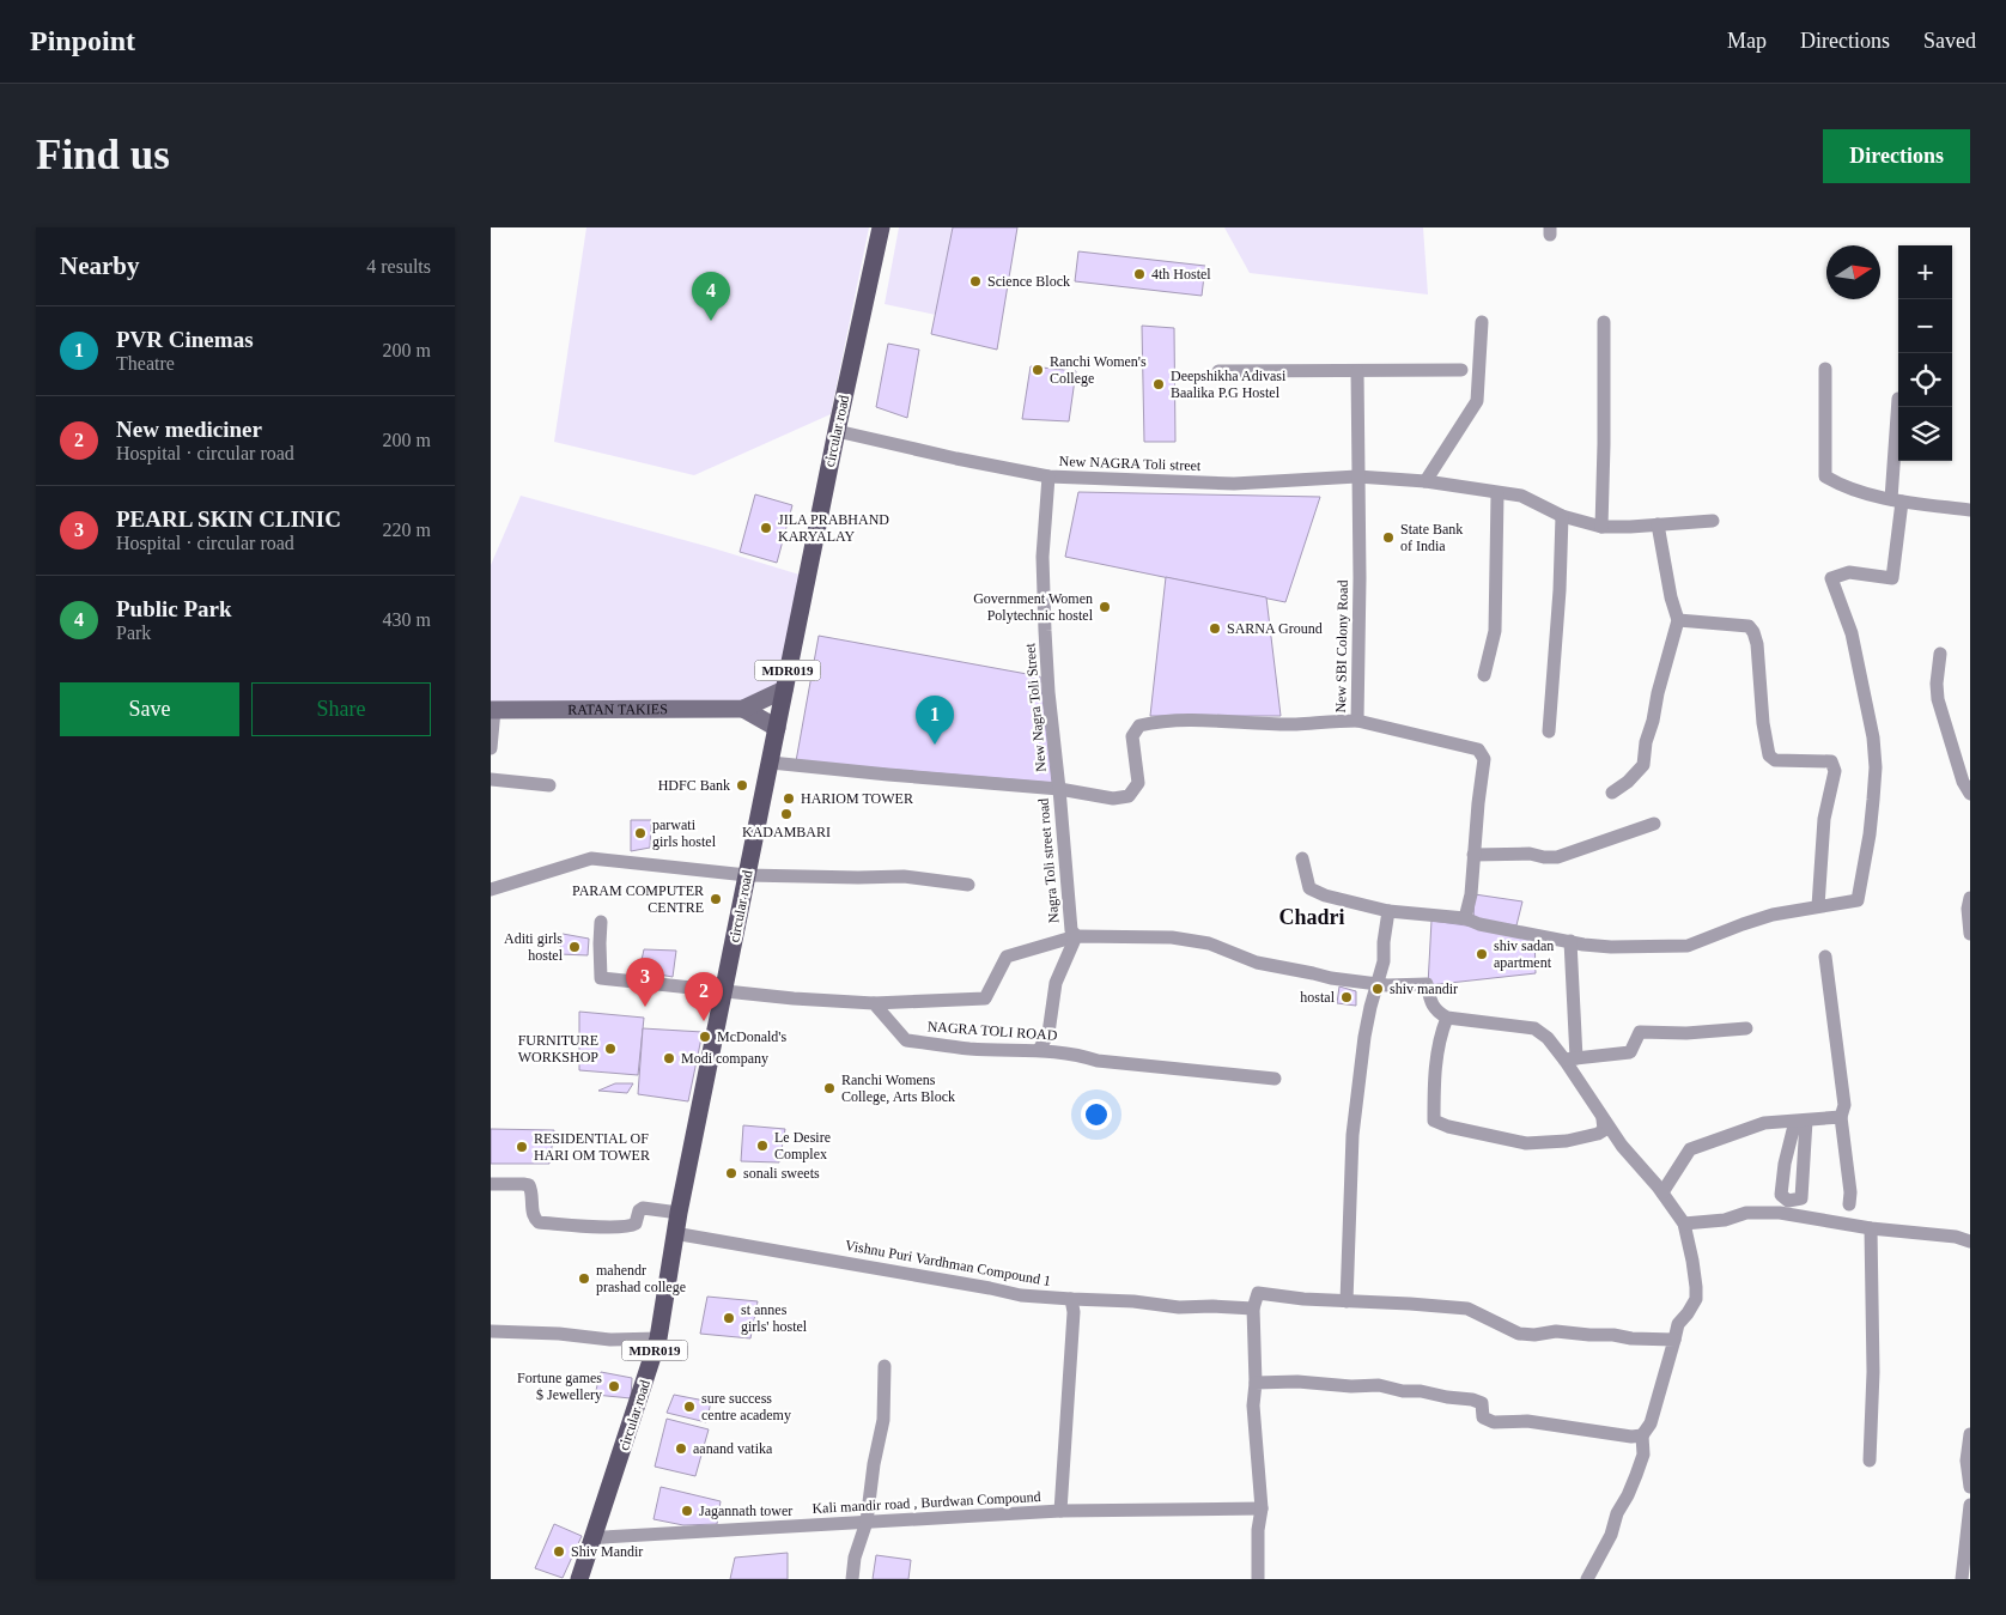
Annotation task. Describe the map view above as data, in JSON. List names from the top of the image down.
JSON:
{
  "streets": {
    "main road": ["circular road", "MDR019"],
    "street": [
      "New NAGRA Toli street",
      "New SBI Colony Road",
      "New Nagra Toli Street",
      "RATAN TAKIES",
      "Nagra Toli street road",
      "NAGRA TOLI ROAD",
      "Vishnu Puri Vardhman Compound 1",
      "Kali mandir road , Burdwan Compound"
    ]
  },
  "crossings": [
    ["circular road", "New NAGRA Toli street"],
    ["circular road", "New Nagra Toli Street"],
    ["circular road", "RATAN TAKIES"],
    ["circular road", "Vishnu Puri Vardhman Compound 1"],
    ["circular road", "Kali mandir road , Burdwan Compound"],
    ["New NAGRA Toli street", "New SBI Colony Road"],
    ["New NAGRA Toli street", "New Nagra Toli Street"],
    ["New SBI Colony Road", "New Nagra Toli Street"],
    ["New SBI Colony Road", "Nagra Toli street road"],
    ["New Nagra Toli Street", "Nagra Toli street road"]
  ],
  "districts": ["Chadri"],
  "places": [
    "4th Hostel",
    "Science Block",
    "Ranchi Women's College",
    "Deepshikha Adivasi Baalika P.G Hostel",
    "JILA PRABHAND KARYALAY",
    "State Bank of India",
    "Government Women Polytechnic hostel",
    "SARNA Ground",
    "HDFC Bank",
    "HARIOM TOWER",
    "KADAMBARI",
    "parwati girls hostel",
    "PARAM COMPUTER CENTRE",
    "Aditi girls hostel",
    "shiv sadan apartment",
    "shiv mandir",
    "hostal",
    "McDonald's",
    "FURNITURE WORKSHOP",
    "Modi company",
    "Ranchi Womens College, Arts Block",
    "Le Desire Complex",
    "RESIDENTIAL OF HARI OM TOWER",
    "sonali sweets",
    "mahendr prashad college",
    "st annes girls' hostel",
    "Fortune games $ Jewellery",
    "sure success centre academy",
    "aanand vatika",
    "Jagannath tower",
    "Shiv Mandir"
  ],
  "north": "right",
  "page": {
    "header": "Pinpoint",
    "nav": ["Map", "Directions", "Saved"],
    "buttons": [
      "Directions",
      ["Save", "Share"]
    ],
    "title": "Find us",
    "heading": ["Nearby", "4 results"],
    "map_buttons": ["+", "−"],
    "pins": [
      "4",
      "1",
      "3",
      "2"
    ],
    "list": [
      {
        "mark": "1",
        "name": "PVR Cinemas",
        "note": "Theatre",
        "value": "200 m"
      },
      {
        "mark": "2",
        "name": "New mediciner",
        "note": "Hospital · circular road",
        "value": "200 m"
      },
      {
        "mark": "3",
        "name": "PEARL SKIN CLINIC",
        "note": "Hospital · circular road",
        "value": "220 m"
      },
      {
        "mark": "4",
        "name": "Public Park",
        "note": "Park",
        "value": "430 m"
      }
    ]
  }
}
